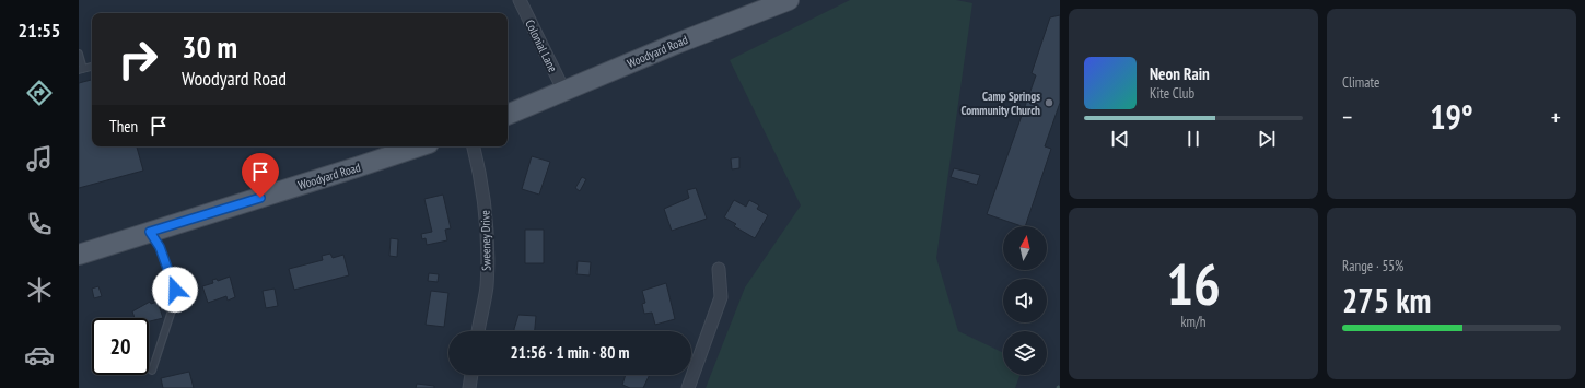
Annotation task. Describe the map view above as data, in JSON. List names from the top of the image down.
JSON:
{
  "streets": {
    "main road": ["Woodyard Road"],
    "street": ["Colonial Lane", "Sweeney Drive"]
  },
  "crossings": [
    ["Colonial Lane", "Woodyard Road"]
  ],
  "places": ["Camp Springs Community Church"],
  "north": "top",
  "page": {
    "tabs": "21:55",
    "tile": [
      "Climate",
      ["16", "km/h"],
      ["Range · 55%", "275 km"]
    ],
    "turn": ["30 m", "Woodyard Road"],
    "song": ["Neon Rain", "Kite Club"],
    "heat": ["−", "19°", "+"],
    "then": "Then",
    "limit": "20",
    "trip": "21:56 · 1 min · 80 m"
  }
}
